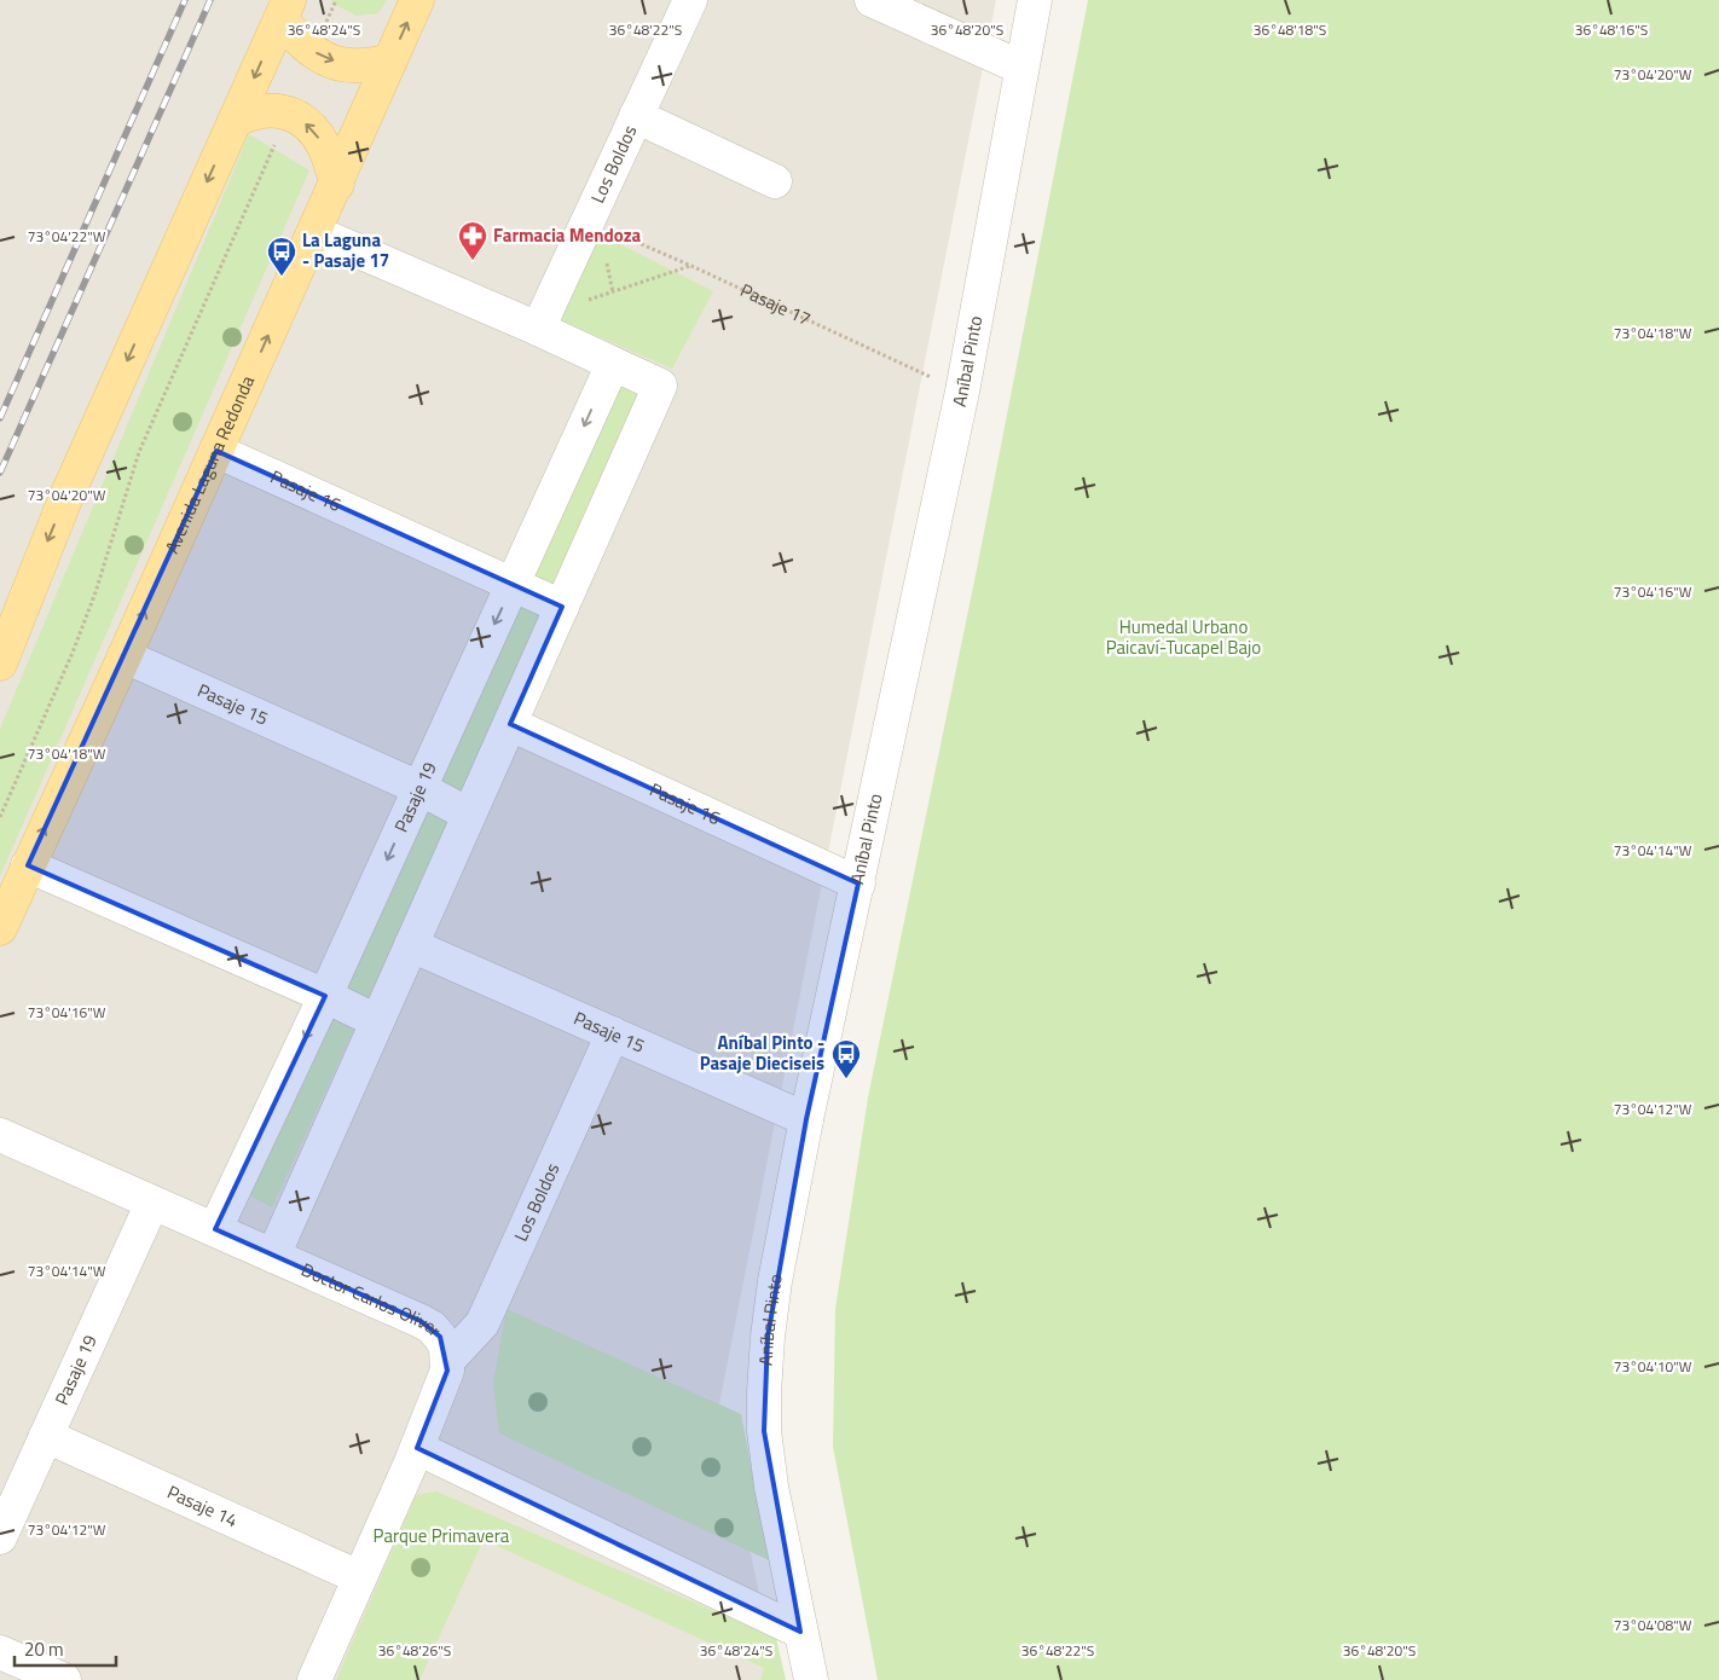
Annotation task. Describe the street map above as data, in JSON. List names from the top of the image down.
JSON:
{
  "streets": {
    "main road": ["Avenida Laguna Redonda"],
    "street": [
      "Los Boldos",
      "Aníbal Pinto",
      "Pasaje 16",
      "Pasaje 15",
      "Pasaje 19",
      "Doctor Carlos Oliver",
      "Pasaje 14"
    ],
    "path": ["Pasaje 17"]
  },
  "crossings": [
    ["Los Boldos", "Pasaje 17"],
    ["Los Boldos", "Pasaje 15"],
    ["Los Boldos", "Doctor Carlos Oliver"],
    ["Pasaje 17", "Aníbal Pinto"],
    ["Aníbal Pinto", "Pasaje 16"],
    ["Aníbal Pinto", "Pasaje 15"],
    ["Avenida Laguna Redonda", "Pasaje 16"],
    ["Avenida Laguna Redonda", "Pasaje 15"],
    ["Pasaje 16", "Pasaje 19"],
    ["Pasaje 15", "Pasaje 19"],
    ["Pasaje 19", "Doctor Carlos Oliver"],
    ["Pasaje 19", "Pasaje 14"]
  ],
  "parks": ["Humedal Urbano Paicaví-Tucapel Bajo", "Parque Primavera"],
  "places": {
    "pharmacy": ["Farmacia Mendoza"],
    "bus stop": ["La Laguna - Pasaje 17", "Aníbal Pinto - Pasaje Dieciseis"]
  },
  "scale_bar": "20 m",
  "coordinates": [
    "36°48'24\"S",
    "36°48'22\"S",
    "36°48'20\"S",
    "36°48'18\"S",
    "36°48'16\"S",
    "73°04'20\"W",
    "73°04'22\"W",
    "73°04'18\"W",
    "73°04'16\"W",
    "73°04'14\"W",
    "73°04'12\"W",
    "73°04'10\"W",
    "73°04'08\"W",
    "36°48'26\"S"
  ]
}
